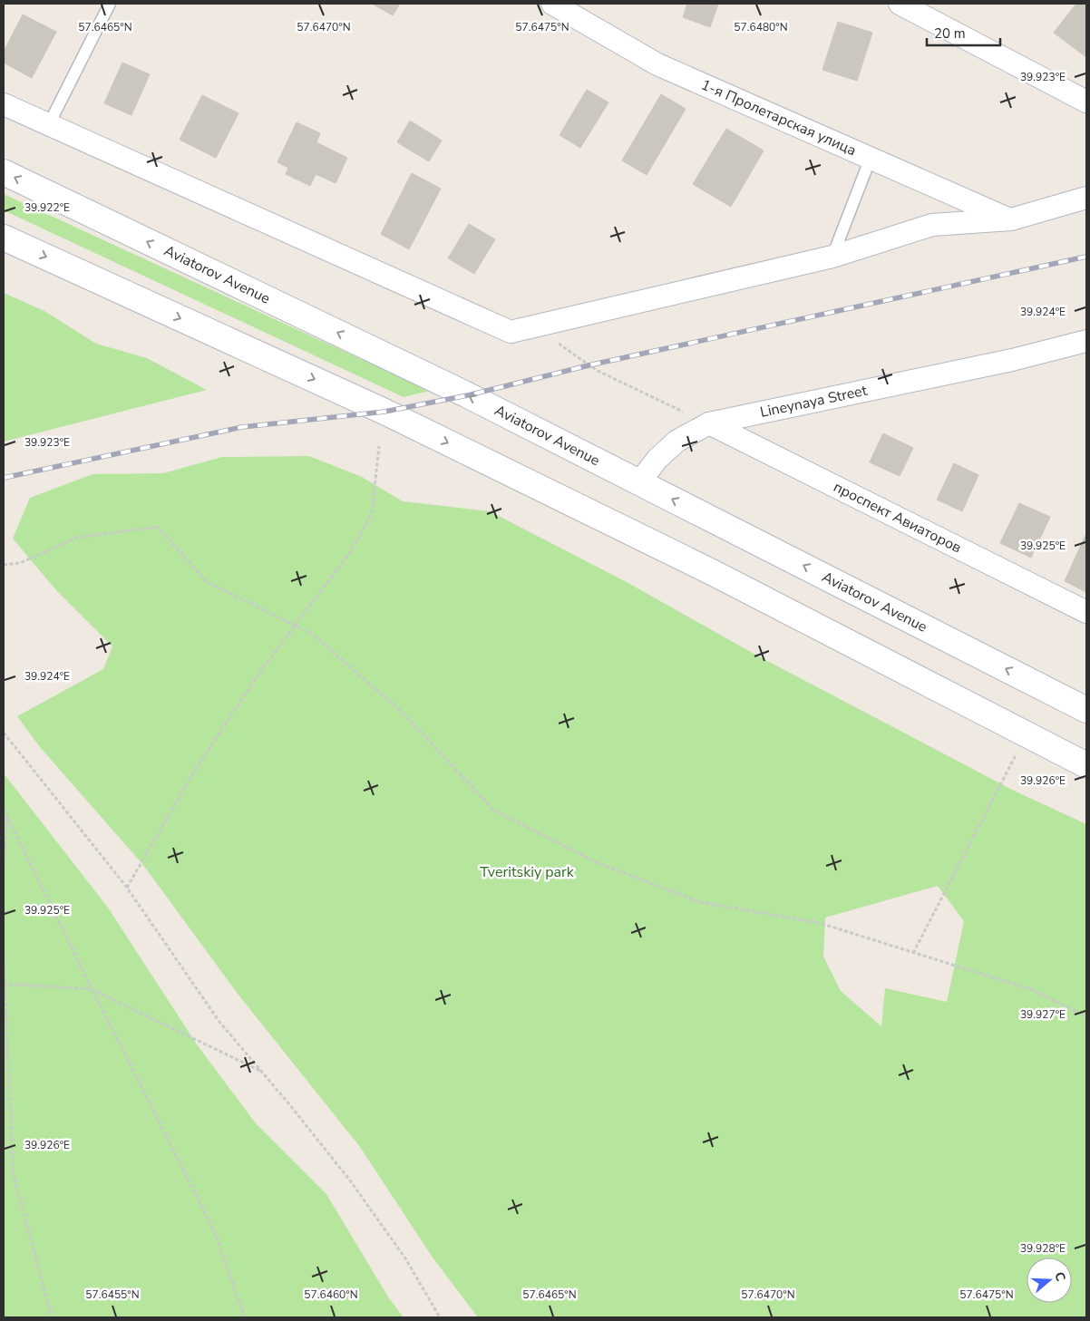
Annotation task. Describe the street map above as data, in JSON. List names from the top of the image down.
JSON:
{
  "streets": {
    "main road": ["Aviatorov Avenue"],
    "street": ["1-я Пролетарская улица", "Lineynaya Street", "проспект Авиаторов"]
  },
  "crossings": [
    ["Aviatorov Avenue", "Lineynaya Street"],
    ["Lineynaya Street", "проспект Авиаторов"]
  ],
  "parks": ["Tveritskiy park"],
  "scale_bar": "20 m",
  "north": "right",
  "coordinates": [
    "57.6480°N",
    "57.6465°N",
    "57.6470°N",
    "57.6475°N",
    "39.923°E",
    "39.922°E",
    "39.924°E",
    "39.925°E",
    "39.926°E",
    "39.927°E",
    "39.928°E",
    "57.6455°N",
    "57.6460°N"
  ]
}
